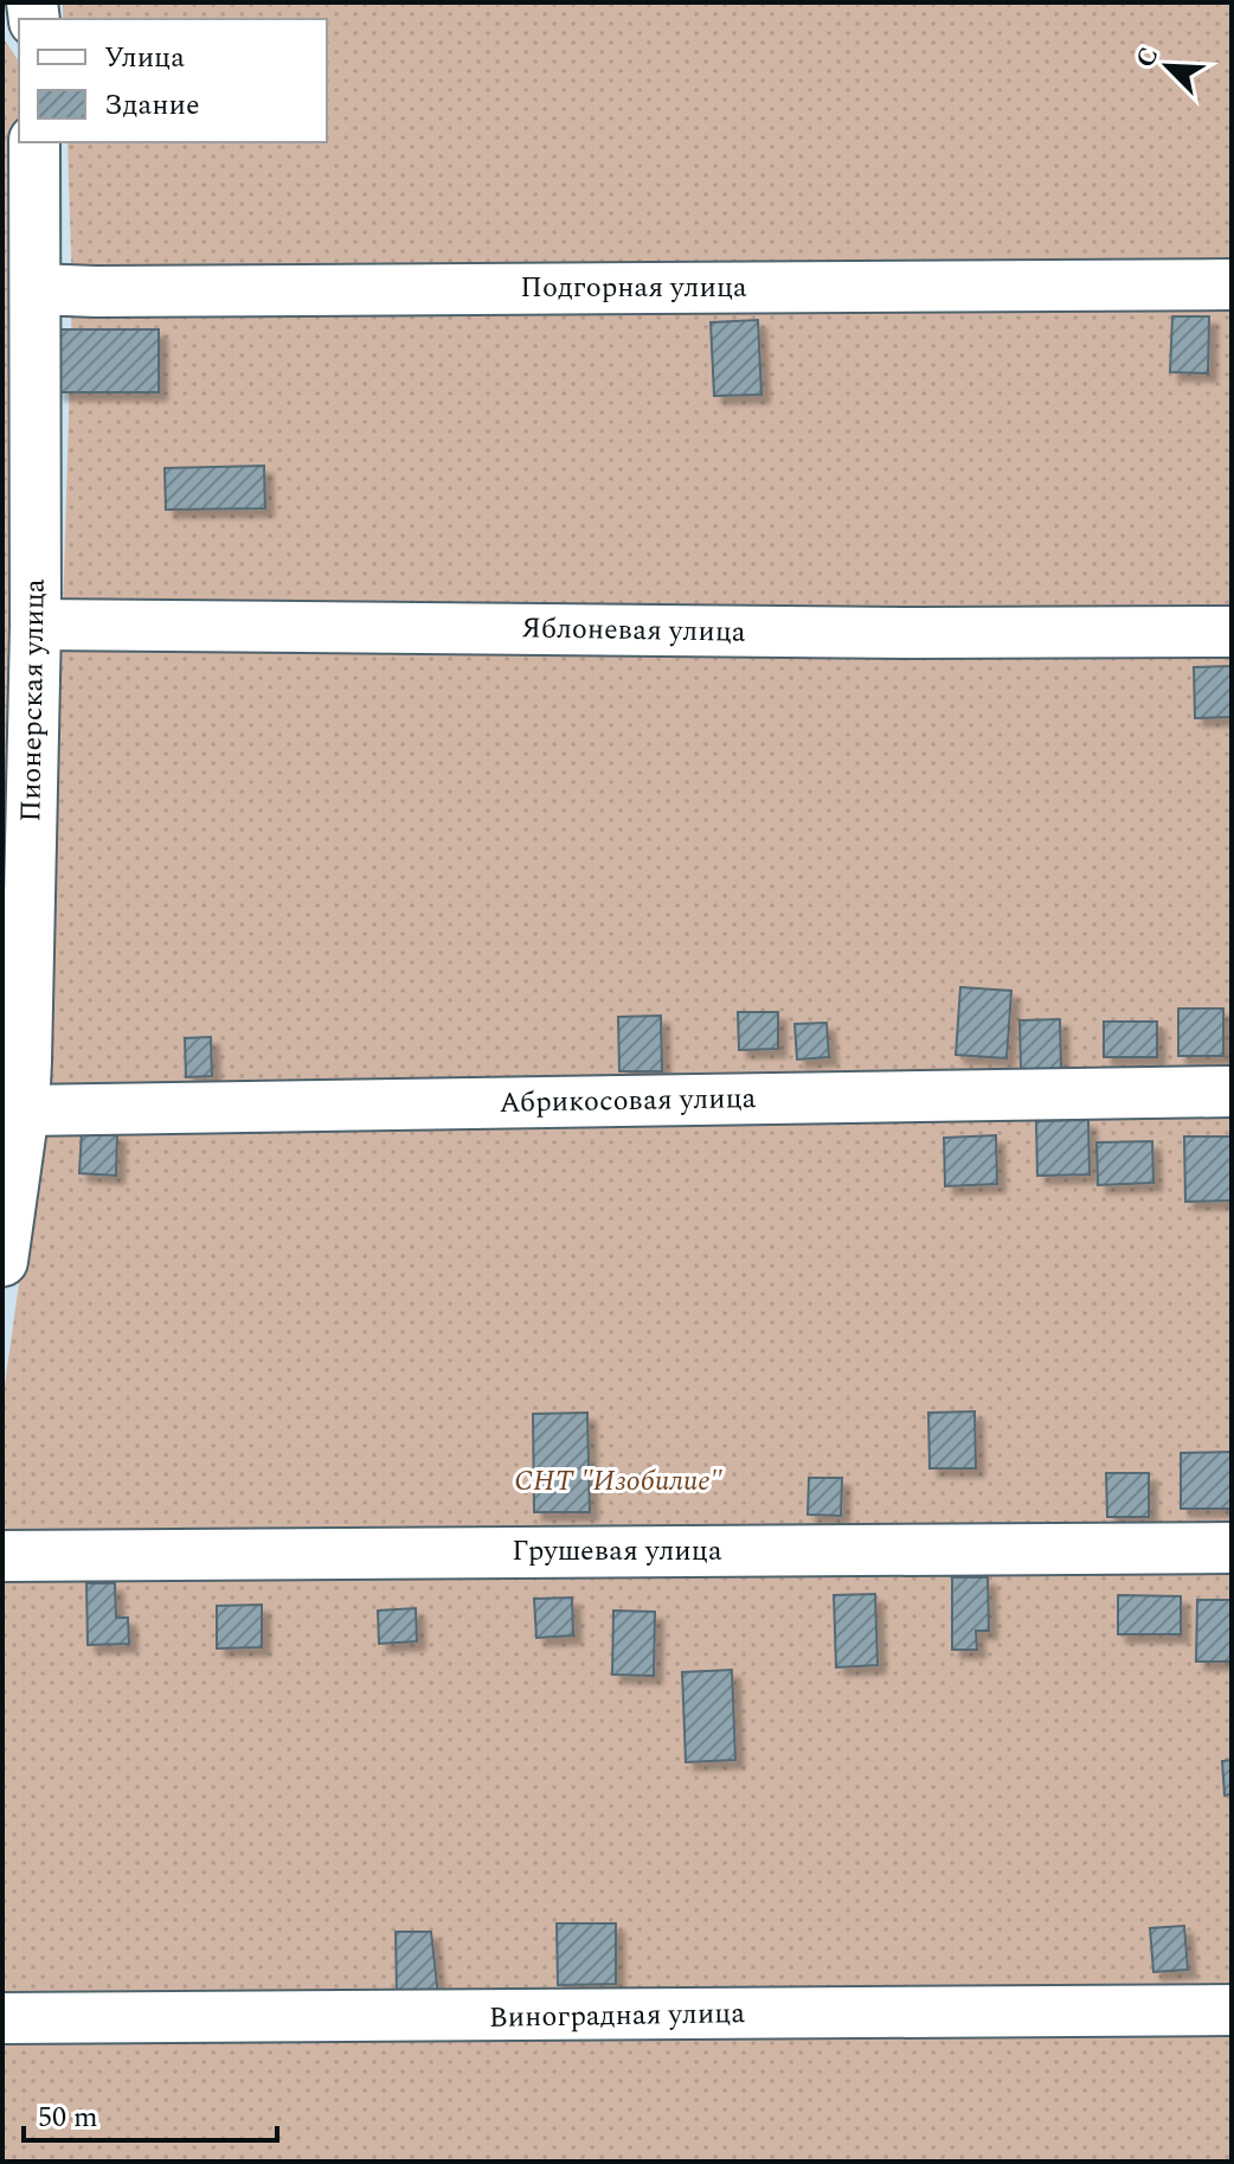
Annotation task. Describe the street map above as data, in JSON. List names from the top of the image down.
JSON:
{
  "streets": {
    "street": [
      "Подгорная улица",
      "Яблоневая улица",
      "Пионерская улица",
      "Абрикосовая улица",
      "Грушевая улица",
      "Виноградная улица"
    ]
  },
  "crossings": [
    ["Подгорная улица", "Пионерская улица"],
    ["Яблоневая улица", "Пионерская улица"],
    ["Пионерская улица", "Абрикосовая улица"]
  ],
  "parks": ["СНТ \"Изобилие\""],
  "legend": ["Улица", "Здание"],
  "scale_bar": "50 m",
  "north": "top left"
}
